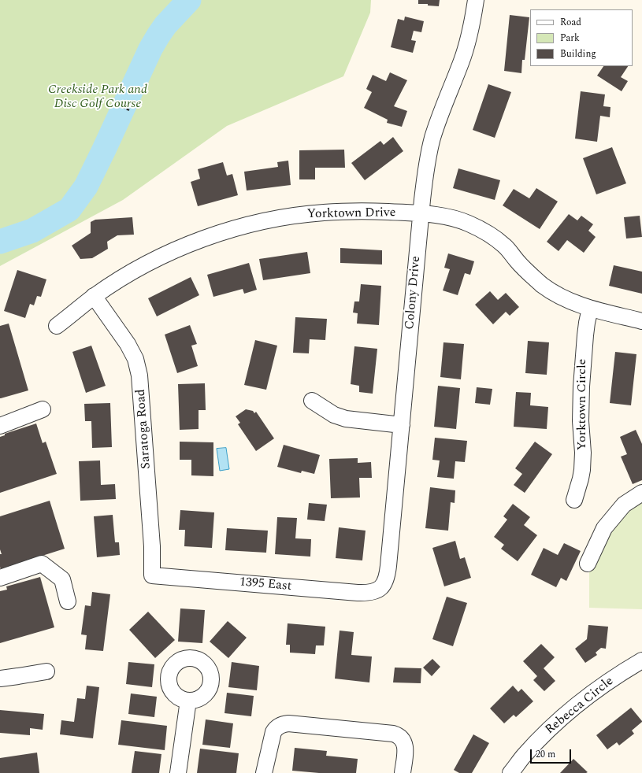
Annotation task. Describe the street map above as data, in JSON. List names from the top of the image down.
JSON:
{
  "streets": {
    "street": [
      "Yorktown Drive",
      "Colony Drive",
      "Yorktown Circle",
      "Saratoga Road",
      "1395 East",
      "Rebecca Circle"
    ]
  },
  "crossings": [
    ["Yorktown Drive", "Colony Drive"],
    ["Yorktown Drive", "Yorktown Circle"],
    ["Yorktown Drive", "Saratoga Road"],
    ["Colony Drive", "1395 East"],
    ["Saratoga Road", "1395 East"]
  ],
  "parks": ["Creekside Park and Disc Golf Course"],
  "legend": ["Road", "Park", "Building"],
  "scale_bar": "20 m"
}
